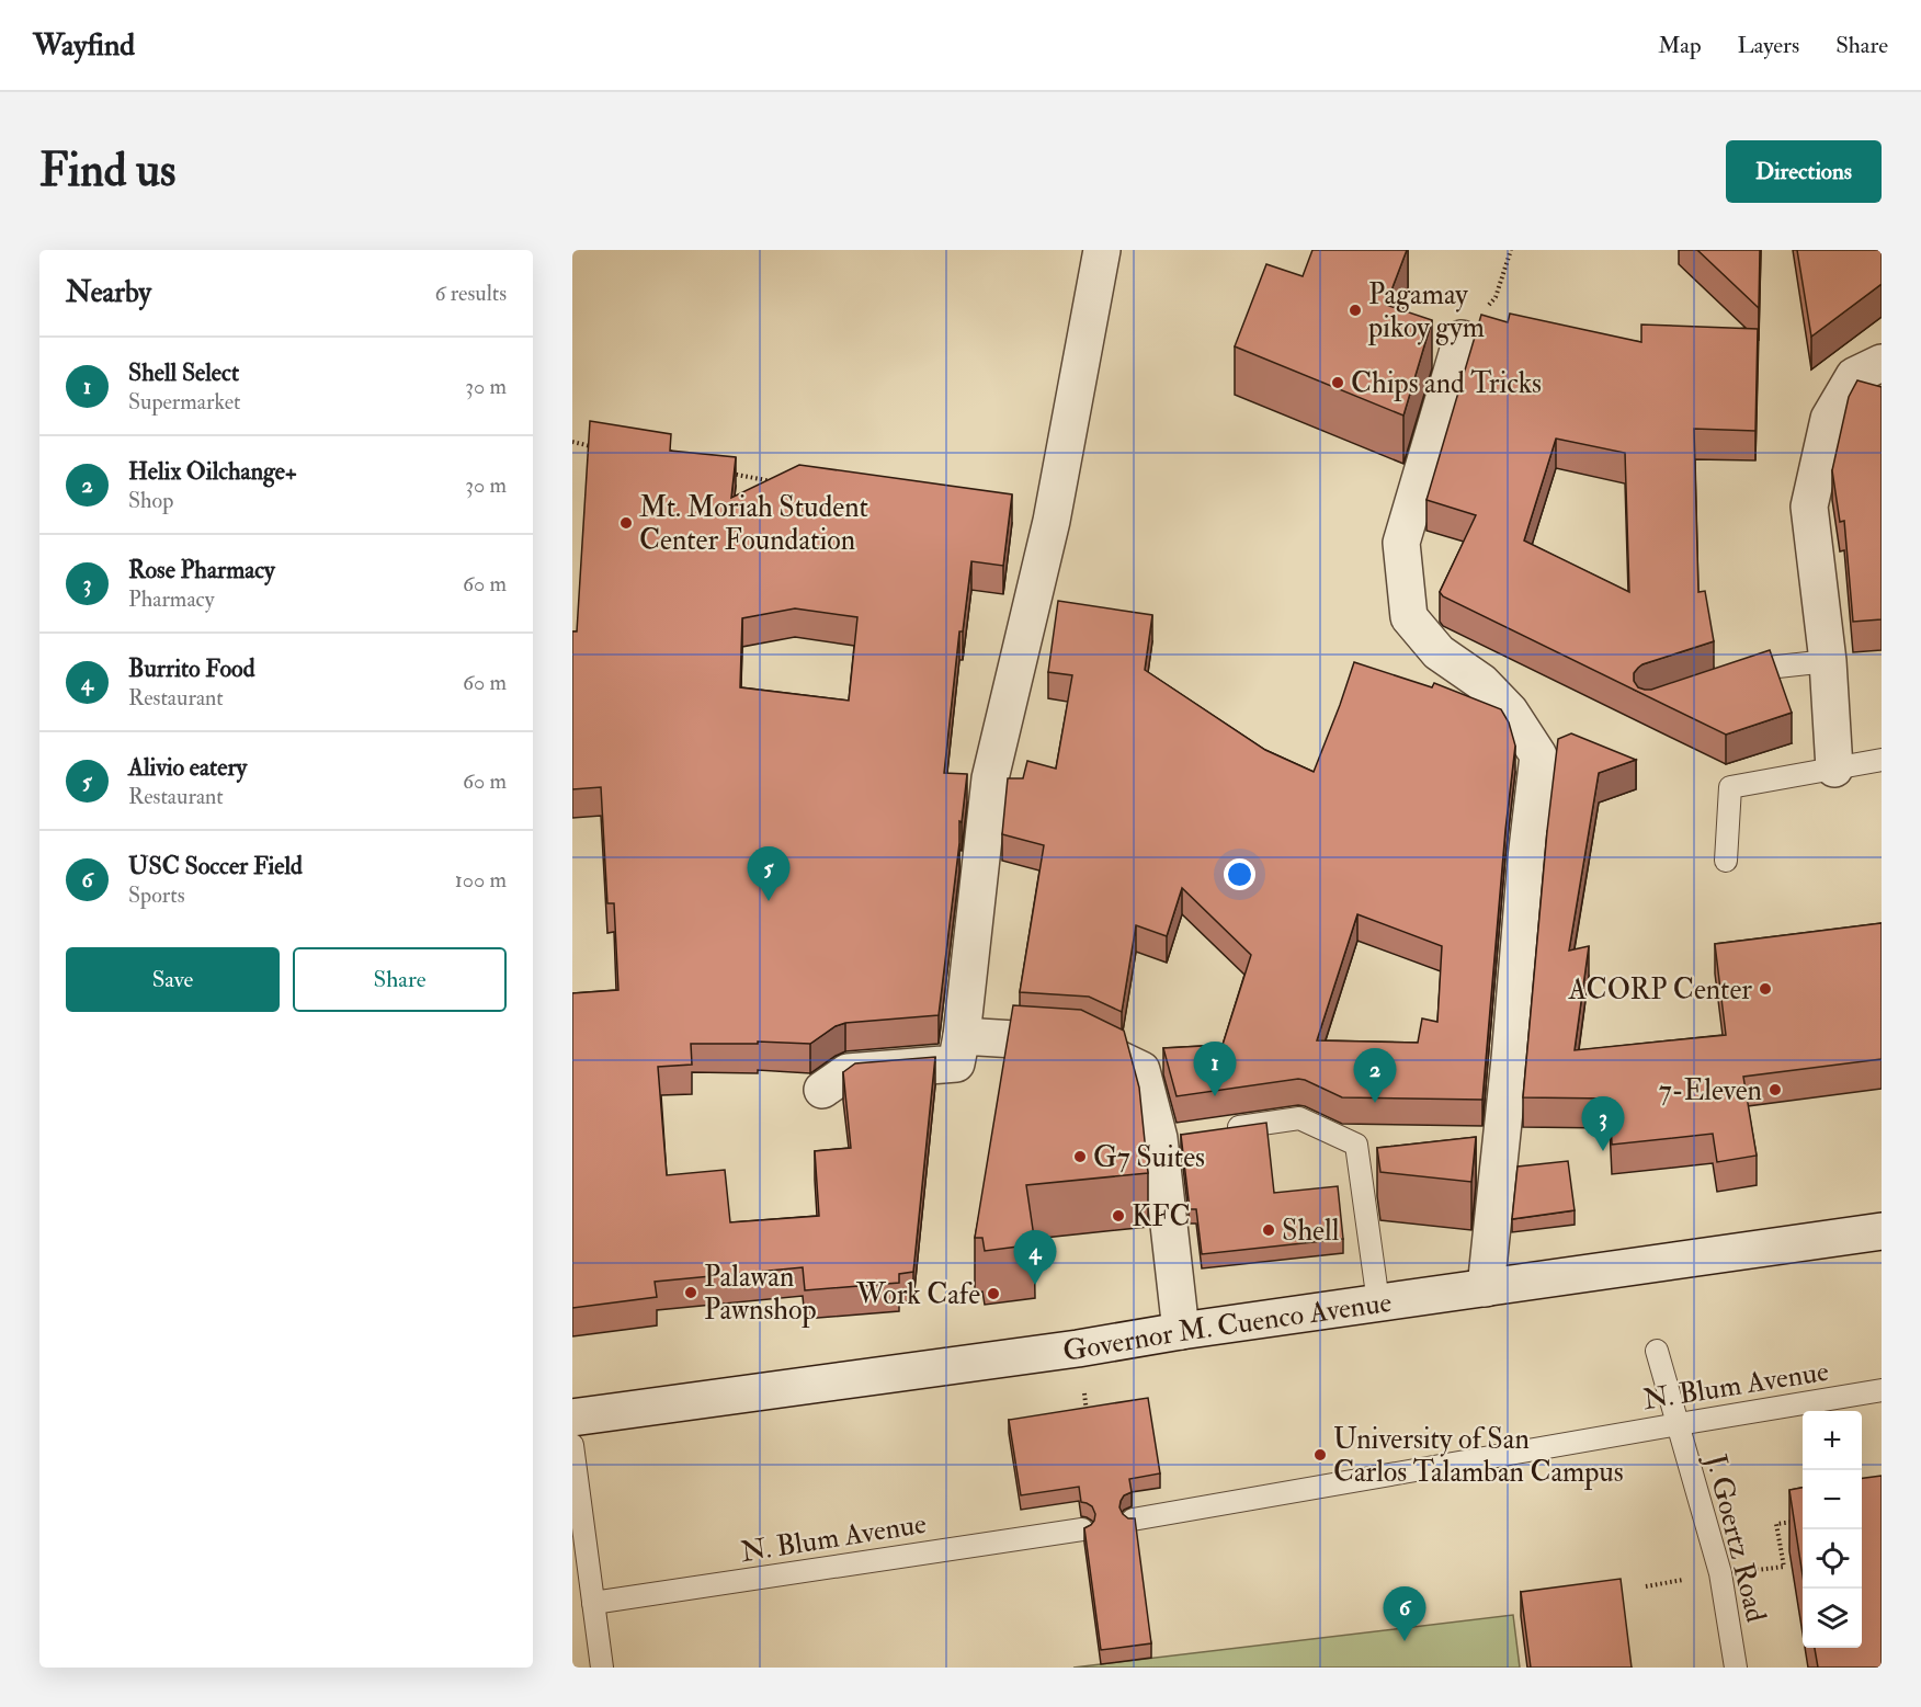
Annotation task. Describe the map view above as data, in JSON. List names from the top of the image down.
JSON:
{
  "streets": {
    "street": ["Governor M. Cuenco Avenue"],
    "lane": ["N. Blum Avenue", "J. Goertz Road"]
  },
  "crossings": [
    ["N. Blum Avenue", "J. Goertz Road"]
  ],
  "places": [
    "Pagamay pikoy gym",
    "Chips and Tricks",
    "Mt. Moriah Student Center Foundation",
    "ACORP Center",
    "7-Eleven",
    "G7 Suites",
    "KFC",
    "Shell",
    "Palawan Pawnshop",
    "Work Cafe",
    "University of San Carlos Talamban Campus"
  ],
  "page": {
    "header": "Wayfind",
    "nav": ["Map", "Layers", "Share"],
    "buttons": [
      "Directions",
      ["Save", "Share"]
    ],
    "title": "Find us",
    "heading": ["Nearby", "6 results"],
    "list": [
      {
        "mark": "1",
        "name": "Shell Select",
        "note": "Supermarket",
        "value": "30 m"
      },
      {
        "mark": "2",
        "name": "Helix Oilchange+",
        "note": "Shop",
        "value": "30 m"
      },
      {
        "mark": "3",
        "name": "Rose Pharmacy",
        "note": "Pharmacy",
        "value": "60 m"
      },
      {
        "mark": "4",
        "name": "Burrito Food",
        "note": "Restaurant",
        "value": "60 m"
      },
      {
        "mark": "5",
        "name": "Alivio eatery",
        "note": "Restaurant",
        "value": "60 m"
      },
      {
        "mark": "6",
        "name": "USC Soccer Field",
        "note": "Sports",
        "value": "100 m"
      }
    ],
    "pins": [
      "5",
      "1",
      "2",
      "3",
      "4",
      "6"
    ],
    "map_buttons": ["+", "−"]
  }
}
